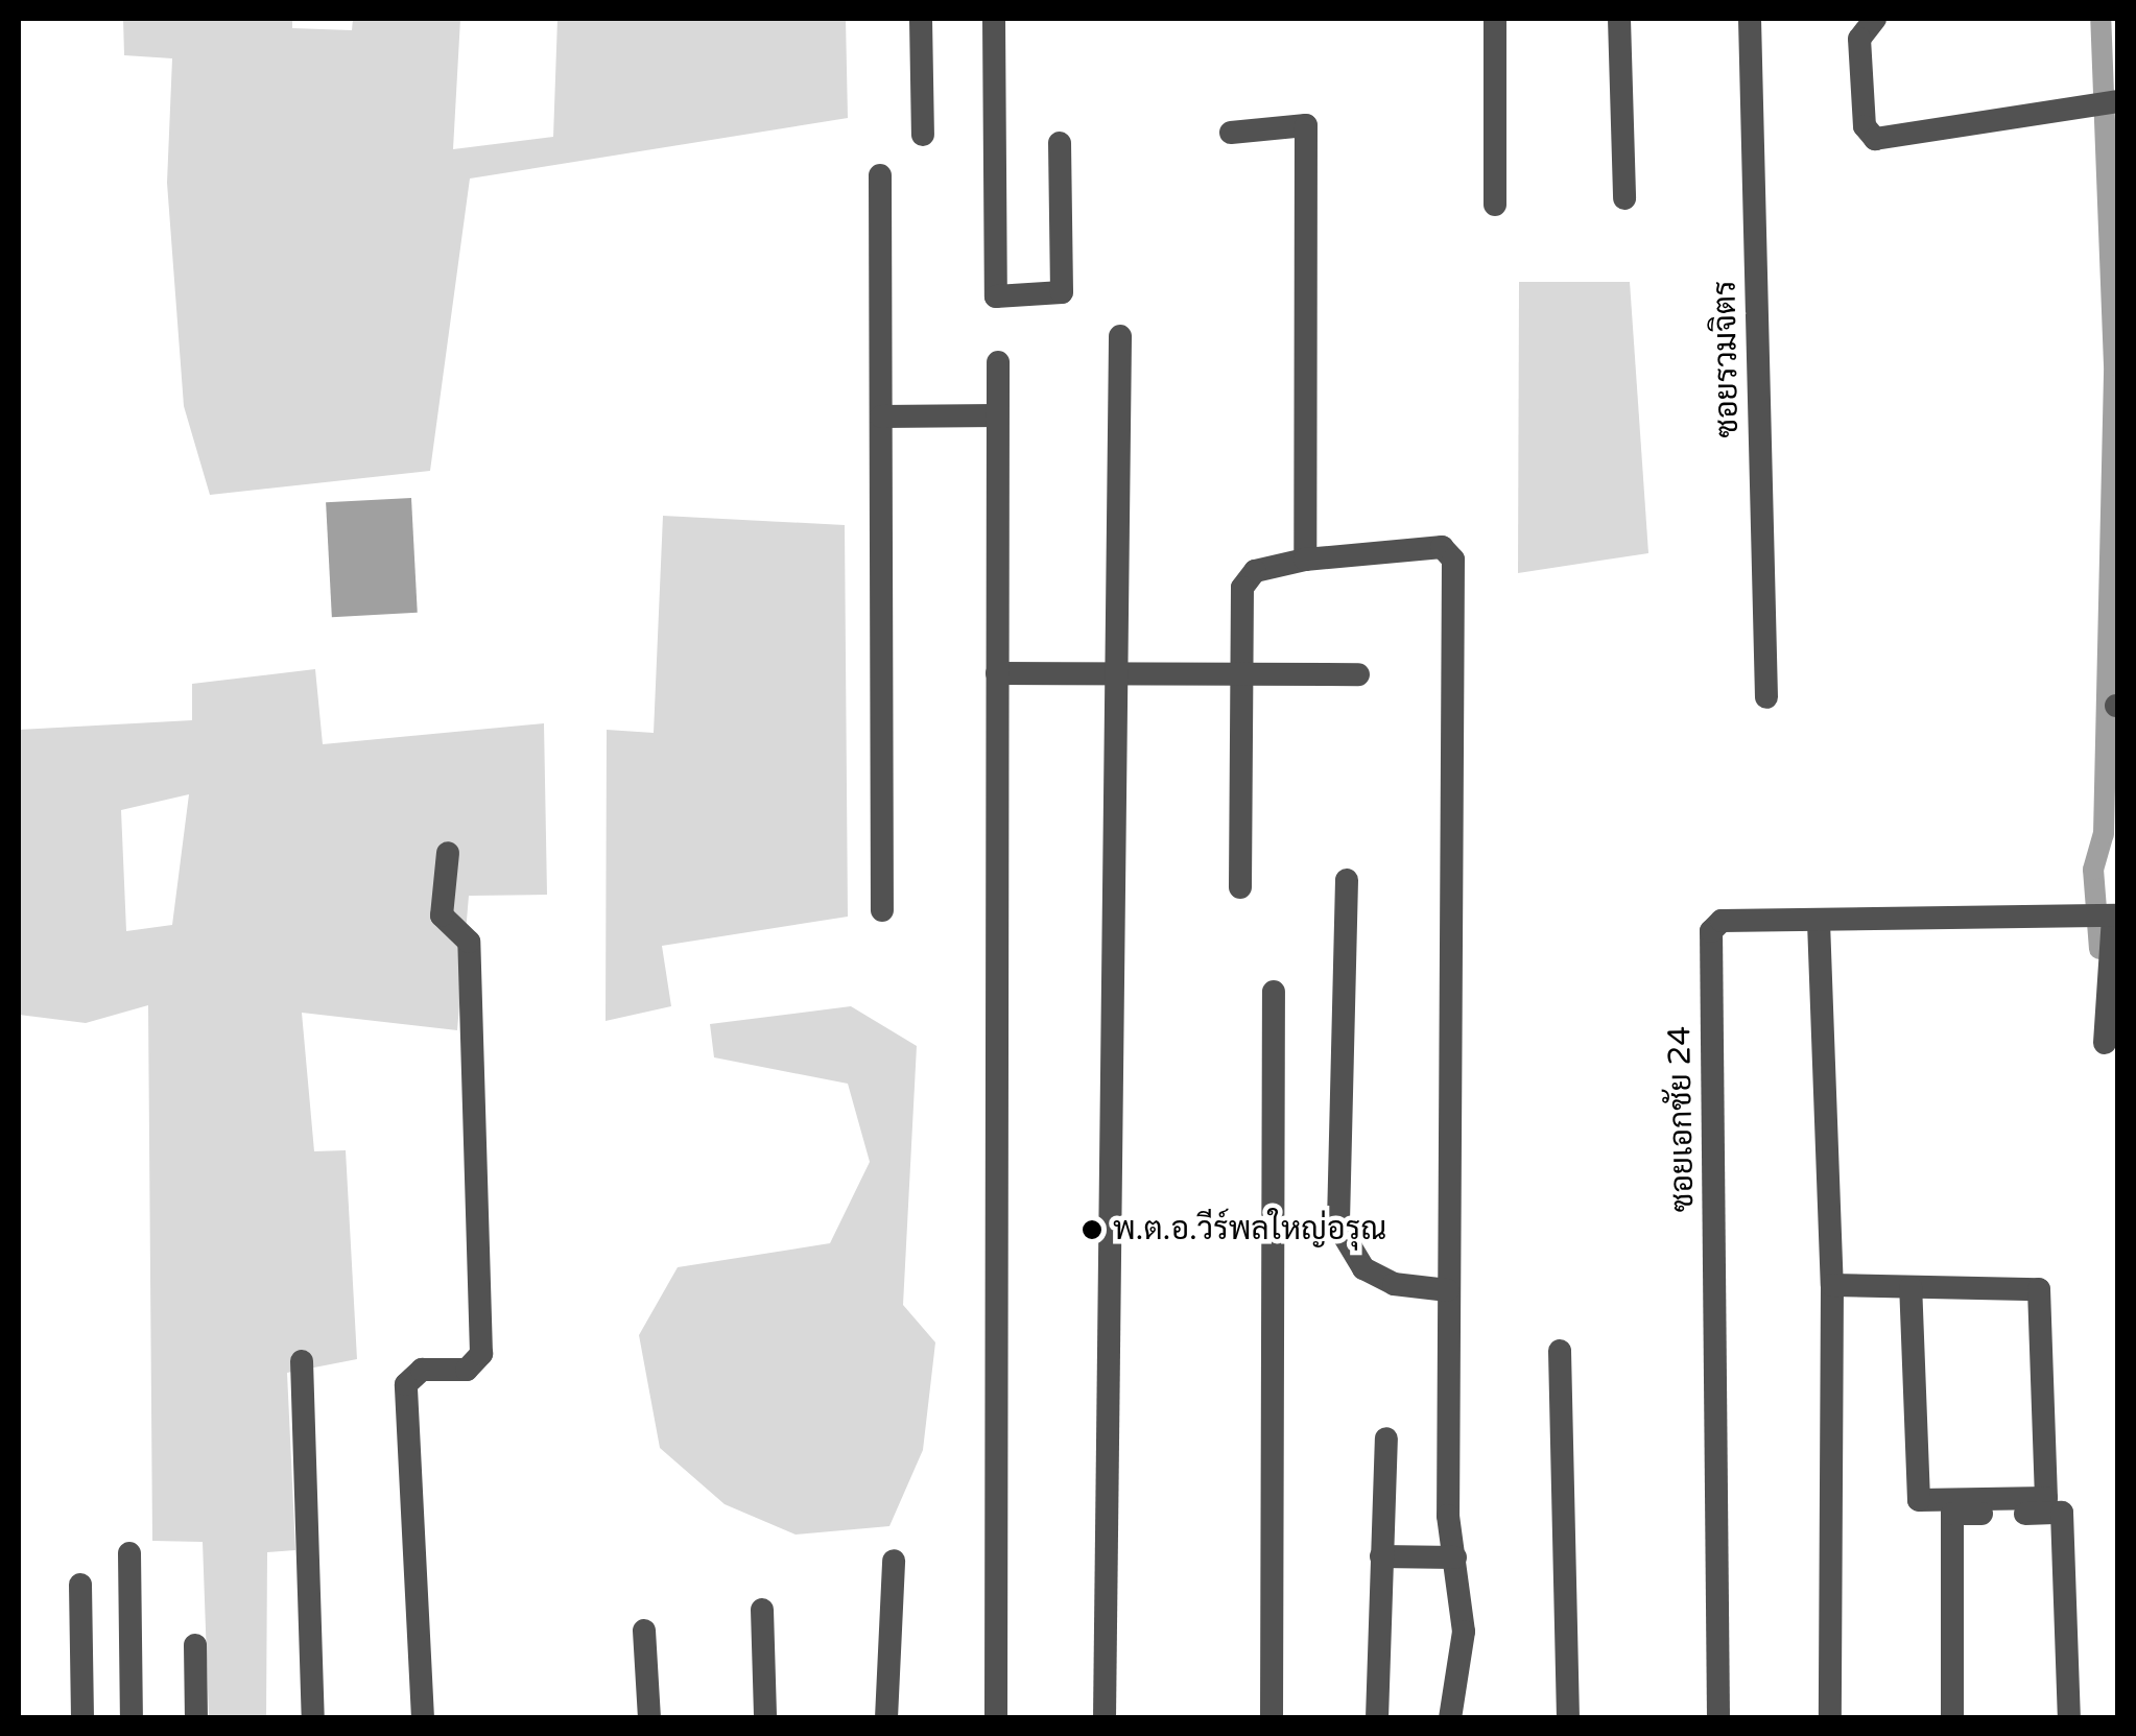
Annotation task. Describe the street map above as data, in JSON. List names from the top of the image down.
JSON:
{
  "streets": {
    "street": ["ซอยรวมจิตร", "ซอยเอกชัย 24"]
  },
  "places": ["พ.ต.อ.วีร์พลใหญ่อรุณ"]
}
